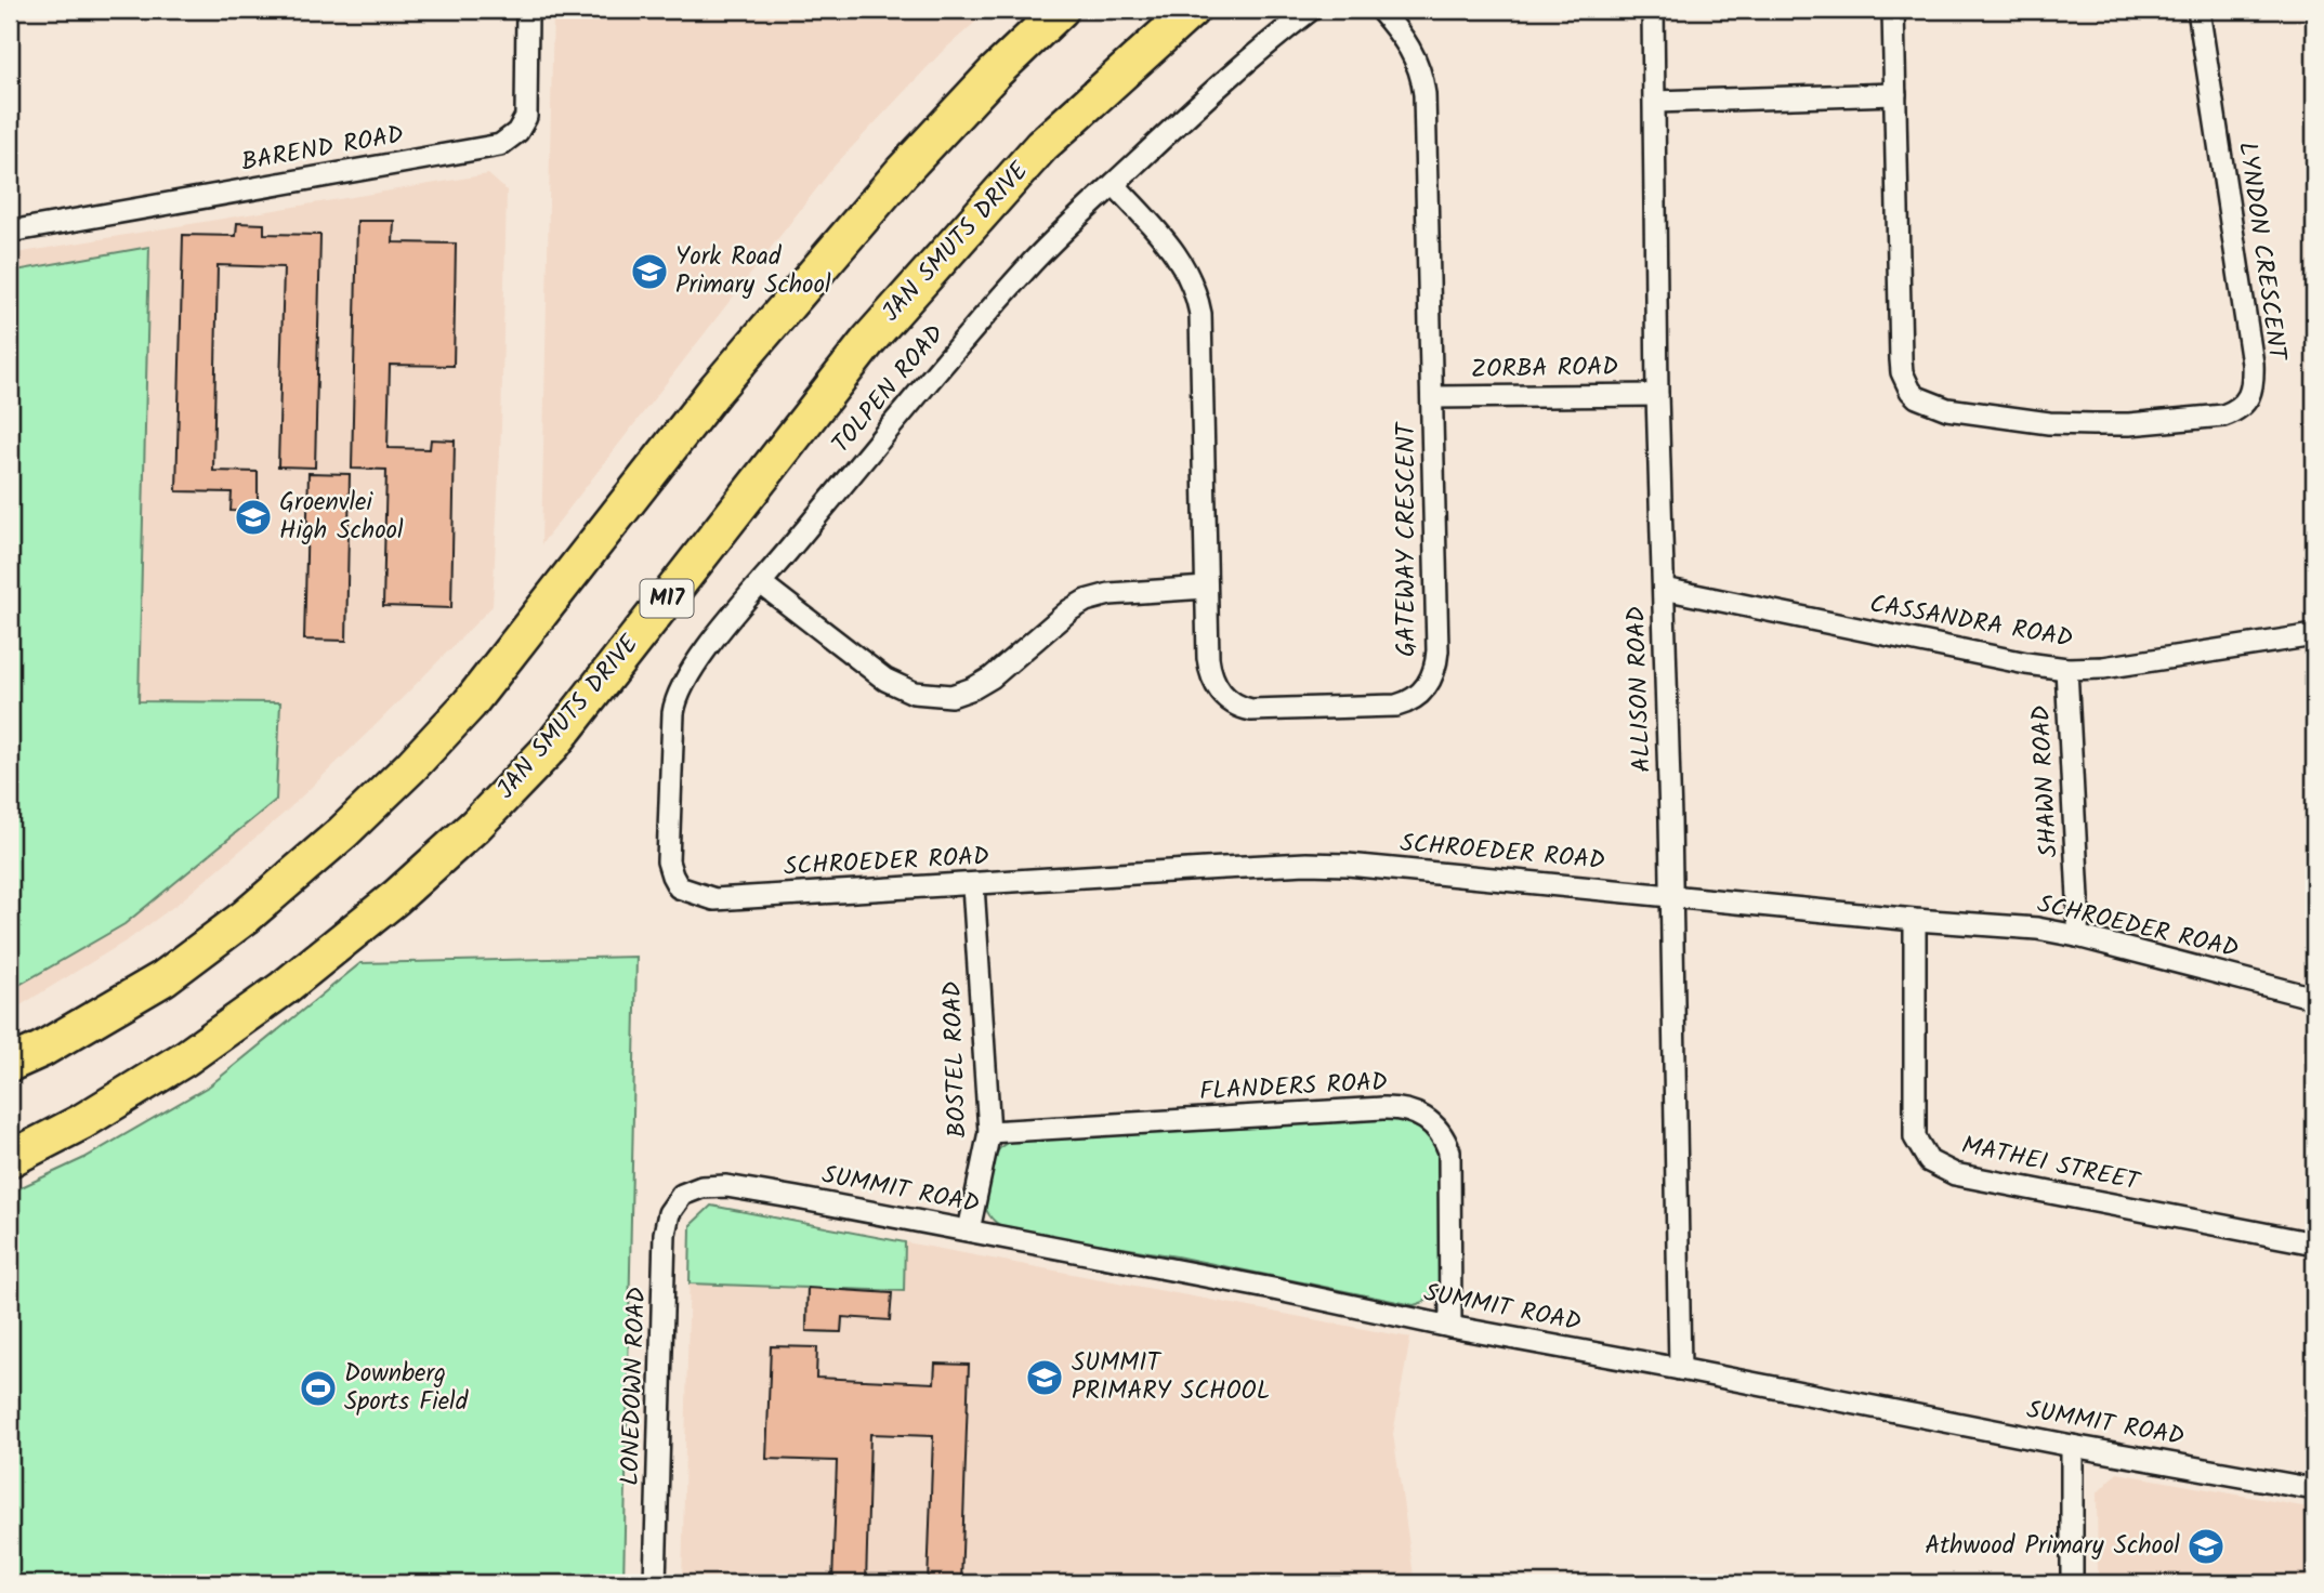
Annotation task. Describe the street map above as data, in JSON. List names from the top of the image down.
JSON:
{
  "streets": {
    "main road": ["JAN SMUTS DRIVE", "M17"],
    "street": [
      "BAREND ROAD",
      "LYNDON CRESCENT",
      "ZORBA ROAD",
      "TOLPEN ROAD",
      "GATEWAY CRESCENT",
      "CASSANDRA ROAD",
      "ALLISON ROAD",
      "SHAWN ROAD",
      "SCHROEDER ROAD",
      "BOSTEL ROAD",
      "FLANDERS ROAD",
      "MATHEI STREET",
      "SUMMIT ROAD",
      "LONEDOWN ROAD"
    ]
  },
  "crossings": [
    ["ZORBA ROAD", "GATEWAY CRESCENT"],
    ["ZORBA ROAD", "ALLISON ROAD"],
    ["TOLPEN ROAD", "GATEWAY CRESCENT"],
    ["TOLPEN ROAD", "SCHROEDER ROAD"],
    ["CASSANDRA ROAD", "ALLISON ROAD"],
    ["CASSANDRA ROAD", "SHAWN ROAD"],
    ["ALLISON ROAD", "SCHROEDER ROAD"],
    ["ALLISON ROAD", "SUMMIT ROAD"],
    ["SHAWN ROAD", "SCHROEDER ROAD"],
    ["SCHROEDER ROAD", "BOSTEL ROAD"],
    ["SCHROEDER ROAD", "MATHEI STREET"],
    ["BOSTEL ROAD", "FLANDERS ROAD"],
    ["BOSTEL ROAD", "SUMMIT ROAD"],
    ["FLANDERS ROAD", "SUMMIT ROAD"],
    ["SUMMIT ROAD", "LONEDOWN ROAD"]
  ],
  "places": {
    "school or university": [
      "York Road Primary School",
      "Groenvlei High School",
      "SUMMIT PRIMARY SCHOOL",
      "Athwood Primary School"
    ],
    "sports": ["Downberg Sports Field"]
  }
}
